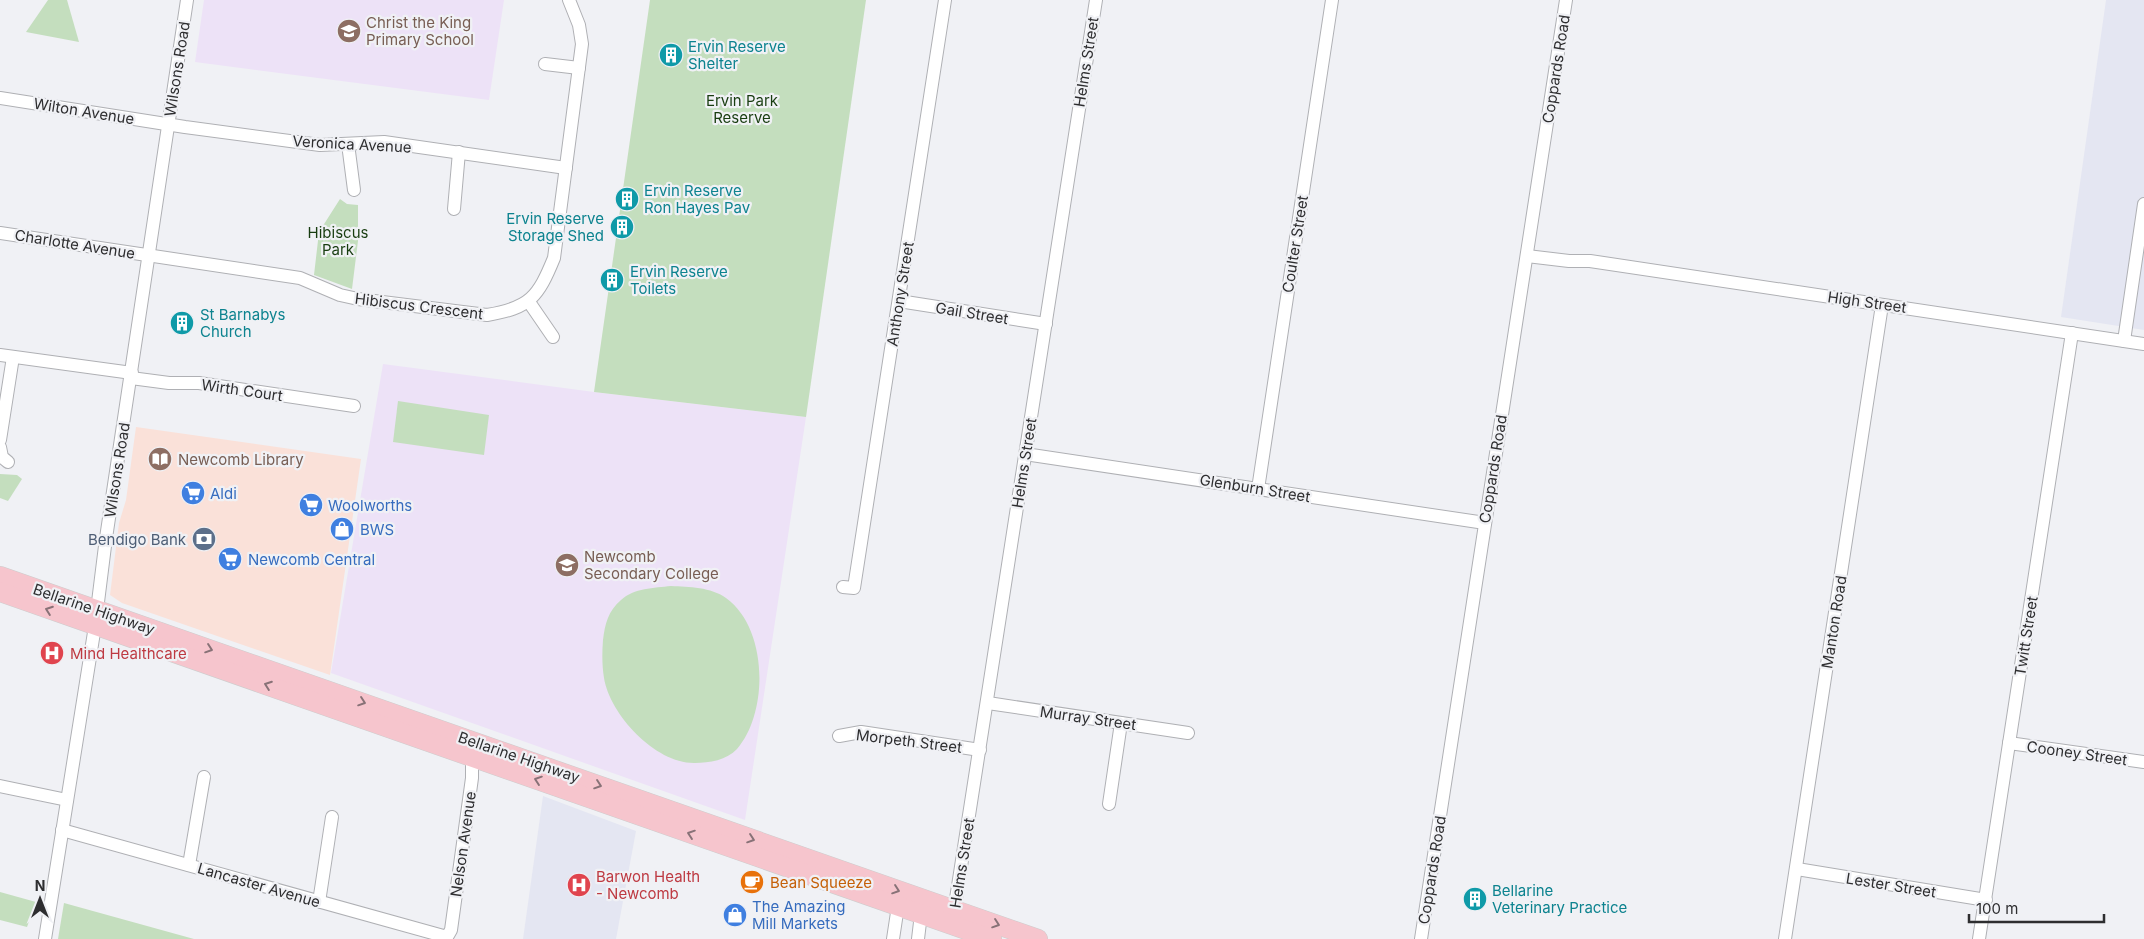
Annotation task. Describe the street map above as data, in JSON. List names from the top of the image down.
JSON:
{
  "streets": {
    "highway": ["Bellarine Highway"],
    "street": [
      "Helms Street",
      "Wilsons Road",
      "Coppards Road",
      "Wilton Avenue",
      "Veronica Avenue",
      "Charlotte Avenue",
      "Coulter Street",
      "Anthony Street",
      "High Street",
      "Hibiscus Crescent",
      "Gail Street",
      "Wirth Court",
      "Glenburn Street",
      "Manton Road",
      "Twitt Street",
      "Murray Street",
      "Morpeth Street",
      "Cooney Street",
      "Nelson Avenue",
      "Lancaster Avenue",
      "Lester Street"
    ]
  },
  "crossings": [
    ["Helms Street", "Gail Street"],
    ["Helms Street", "Glenburn Street"],
    ["Helms Street", "Bellarine Highway"],
    ["Helms Street", "Murray Street"],
    ["Helms Street", "Morpeth Street"],
    ["Wilsons Road", "Wilton Avenue"],
    ["Wilsons Road", "Veronica Avenue"],
    ["Wilsons Road", "Charlotte Avenue"],
    ["Wilsons Road", "Hibiscus Crescent"],
    ["Wilsons Road", "Wirth Court"],
    ["Wilsons Road", "Bellarine Highway"],
    ["Wilsons Road", "Lancaster Avenue"],
    ["Coppards Road", "High Street"],
    ["Coppards Road", "Glenburn Street"],
    ["Wilton Avenue", "Veronica Avenue"],
    ["Veronica Avenue", "Hibiscus Crescent"],
    ["Charlotte Avenue", "Hibiscus Crescent"],
    ["Coulter Street", "Glenburn Street"],
    ["Anthony Street", "Gail Street"],
    ["High Street", "Manton Road"],
    ["High Street", "Twitt Street"],
    ["Bellarine Highway", "Nelson Avenue"],
    ["Manton Road", "Lester Street"],
    ["Twitt Street", "Cooney Street"],
    ["Twitt Street", "Lester Street"],
    ["Nelson Avenue", "Lancaster Avenue"]
  ],
  "parks": ["Ervin Park Reserve", "Hibiscus Park"],
  "places": {
    "school or university": ["Christ the King Primary School", "Newcomb Secondary College"],
    "building": [
      "Ervin Reserve Shelter",
      "Ervin Reserve Ron Hayes Pav",
      "Ervin Reserve Storage Shed",
      "Ervin Reserve Toilets",
      "St Barnabys Church",
      "Bellarine Veterinary Practice"
    ],
    "library": ["Newcomb Library"],
    "supermarket": ["Aldi", "Woolworths", "Newcomb Central"],
    "shop": ["BWS", "The Amazing Mill Markets"],
    "bank": ["Bendigo Bank"],
    "hospital": ["Mind Healthcare", "Barwon Health - Newcomb"],
    "cafe": ["Bean Squeeze"]
  },
  "scale_bar": "100 m",
  "north": "top"
}
